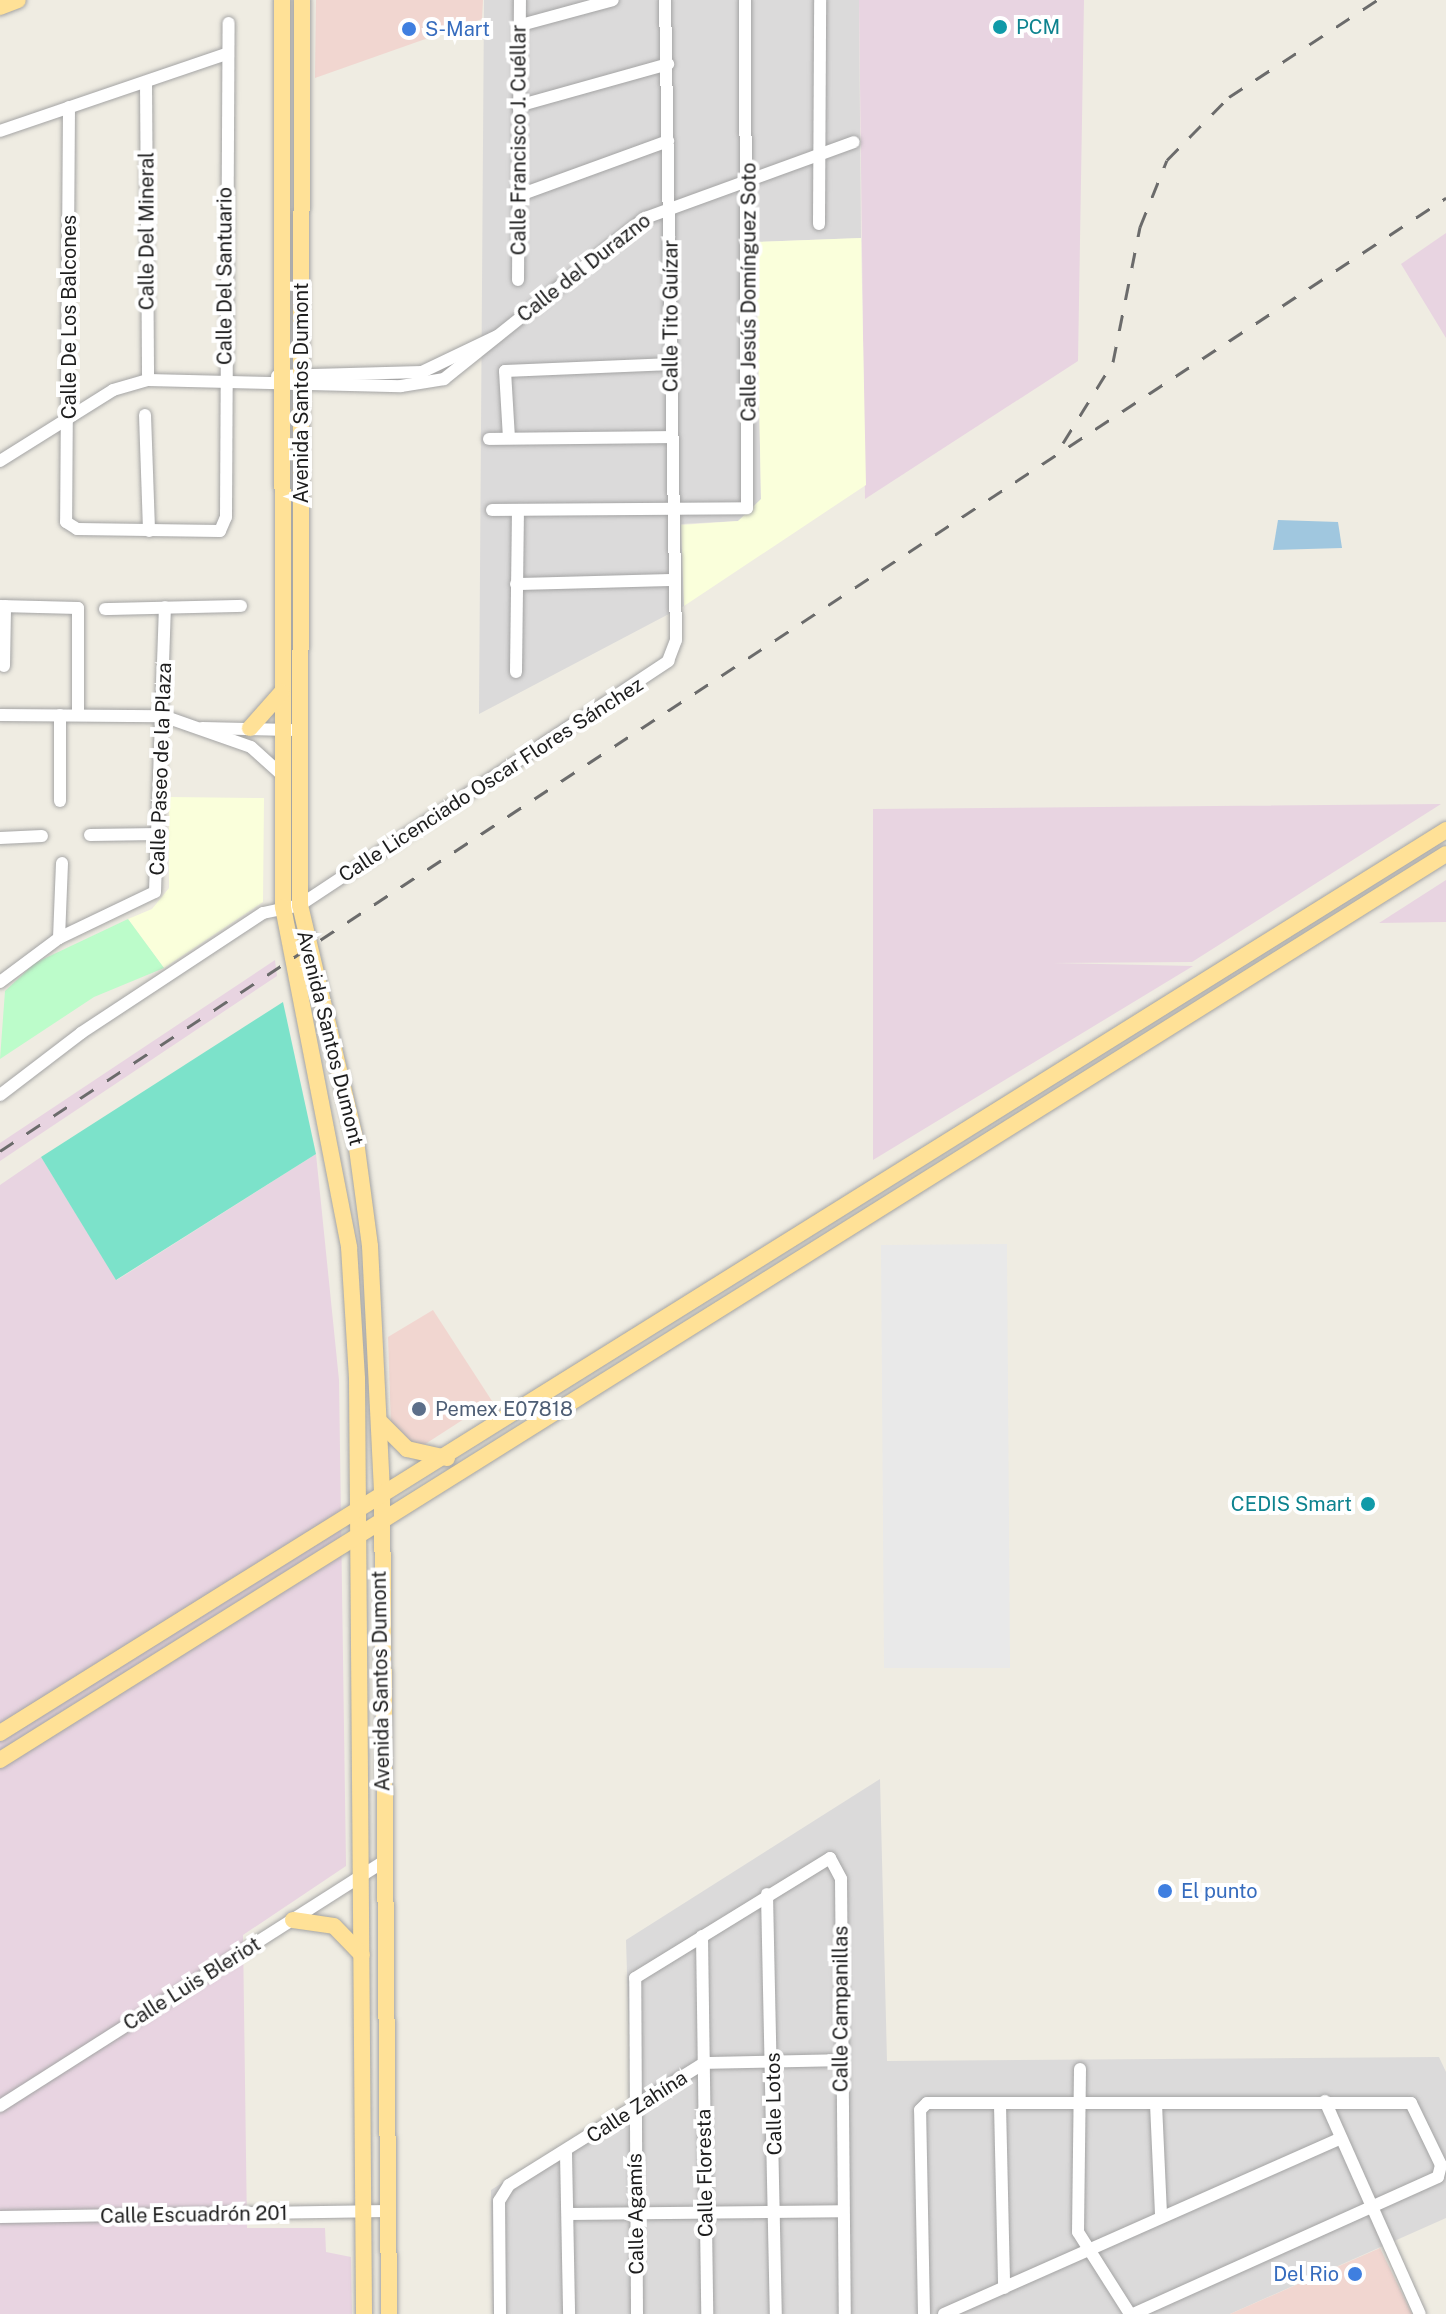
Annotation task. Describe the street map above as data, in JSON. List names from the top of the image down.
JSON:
{
  "streets": {
    "main road": ["Avenida Santos Dumont"],
    "street": [
      "Calle Francisco J. Cuéllar",
      "Calle Del Mineral",
      "Calle del Durazno",
      "Calle Del Santuario",
      "Calle Jesús Domínguez Soto",
      "Calle Tito Guízar",
      "Calle De Los Balcones",
      "Calle Paseo de la Plaza",
      "Calle Licenciado Oscar Flores Sánchez",
      "Calle Luis Bleriot",
      "Calle Campanillas",
      "Calle Lotos",
      "Calle Zahína",
      "Calle Floresta",
      "Calle Agamís",
      "Calle Escuadrón 201"
    ]
  },
  "crossings": [
    ["Calle Del Mineral", "Calle del Durazno"],
    ["Calle del Durazno", "Calle Del Santuario"],
    ["Calle del Durazno", "Calle Jesús Domínguez Soto"],
    ["Calle del Durazno", "Calle Tito Guízar"],
    ["Calle del Durazno", "Calle De Los Balcones"],
    ["Calle del Durazno", "Avenida Santos Dumont"],
    ["Calle Del Santuario", "Calle De Los Balcones"],
    ["Calle Jesús Domínguez Soto", "Calle Tito Guízar"],
    ["Calle Tito Guízar", "Calle Licenciado Oscar Flores Sánchez"],
    ["Avenida Santos Dumont", "Calle Licenciado Oscar Flores Sánchez"],
    ["Avenida Santos Dumont", "Calle Luis Bleriot"],
    ["Avenida Santos Dumont", "Calle Escuadrón 201"],
    ["Calle Campanillas", "Calle Lotos"],
    ["Calle Campanillas", "Calle Zahína"],
    ["Calle Campanillas", "Calle Floresta"],
    ["Calle Campanillas", "Calle Agamís"],
    ["Calle Lotos", "Calle Zahína"],
    ["Calle Zahína", "Calle Floresta"],
    ["Calle Zahína", "Calle Agamís"]
  ],
  "places": [
    "PCM",
    "S-Mart",
    "Pemex E07818",
    "CEDIS Smart",
    "El punto",
    "Del Rio"
  ]
}
